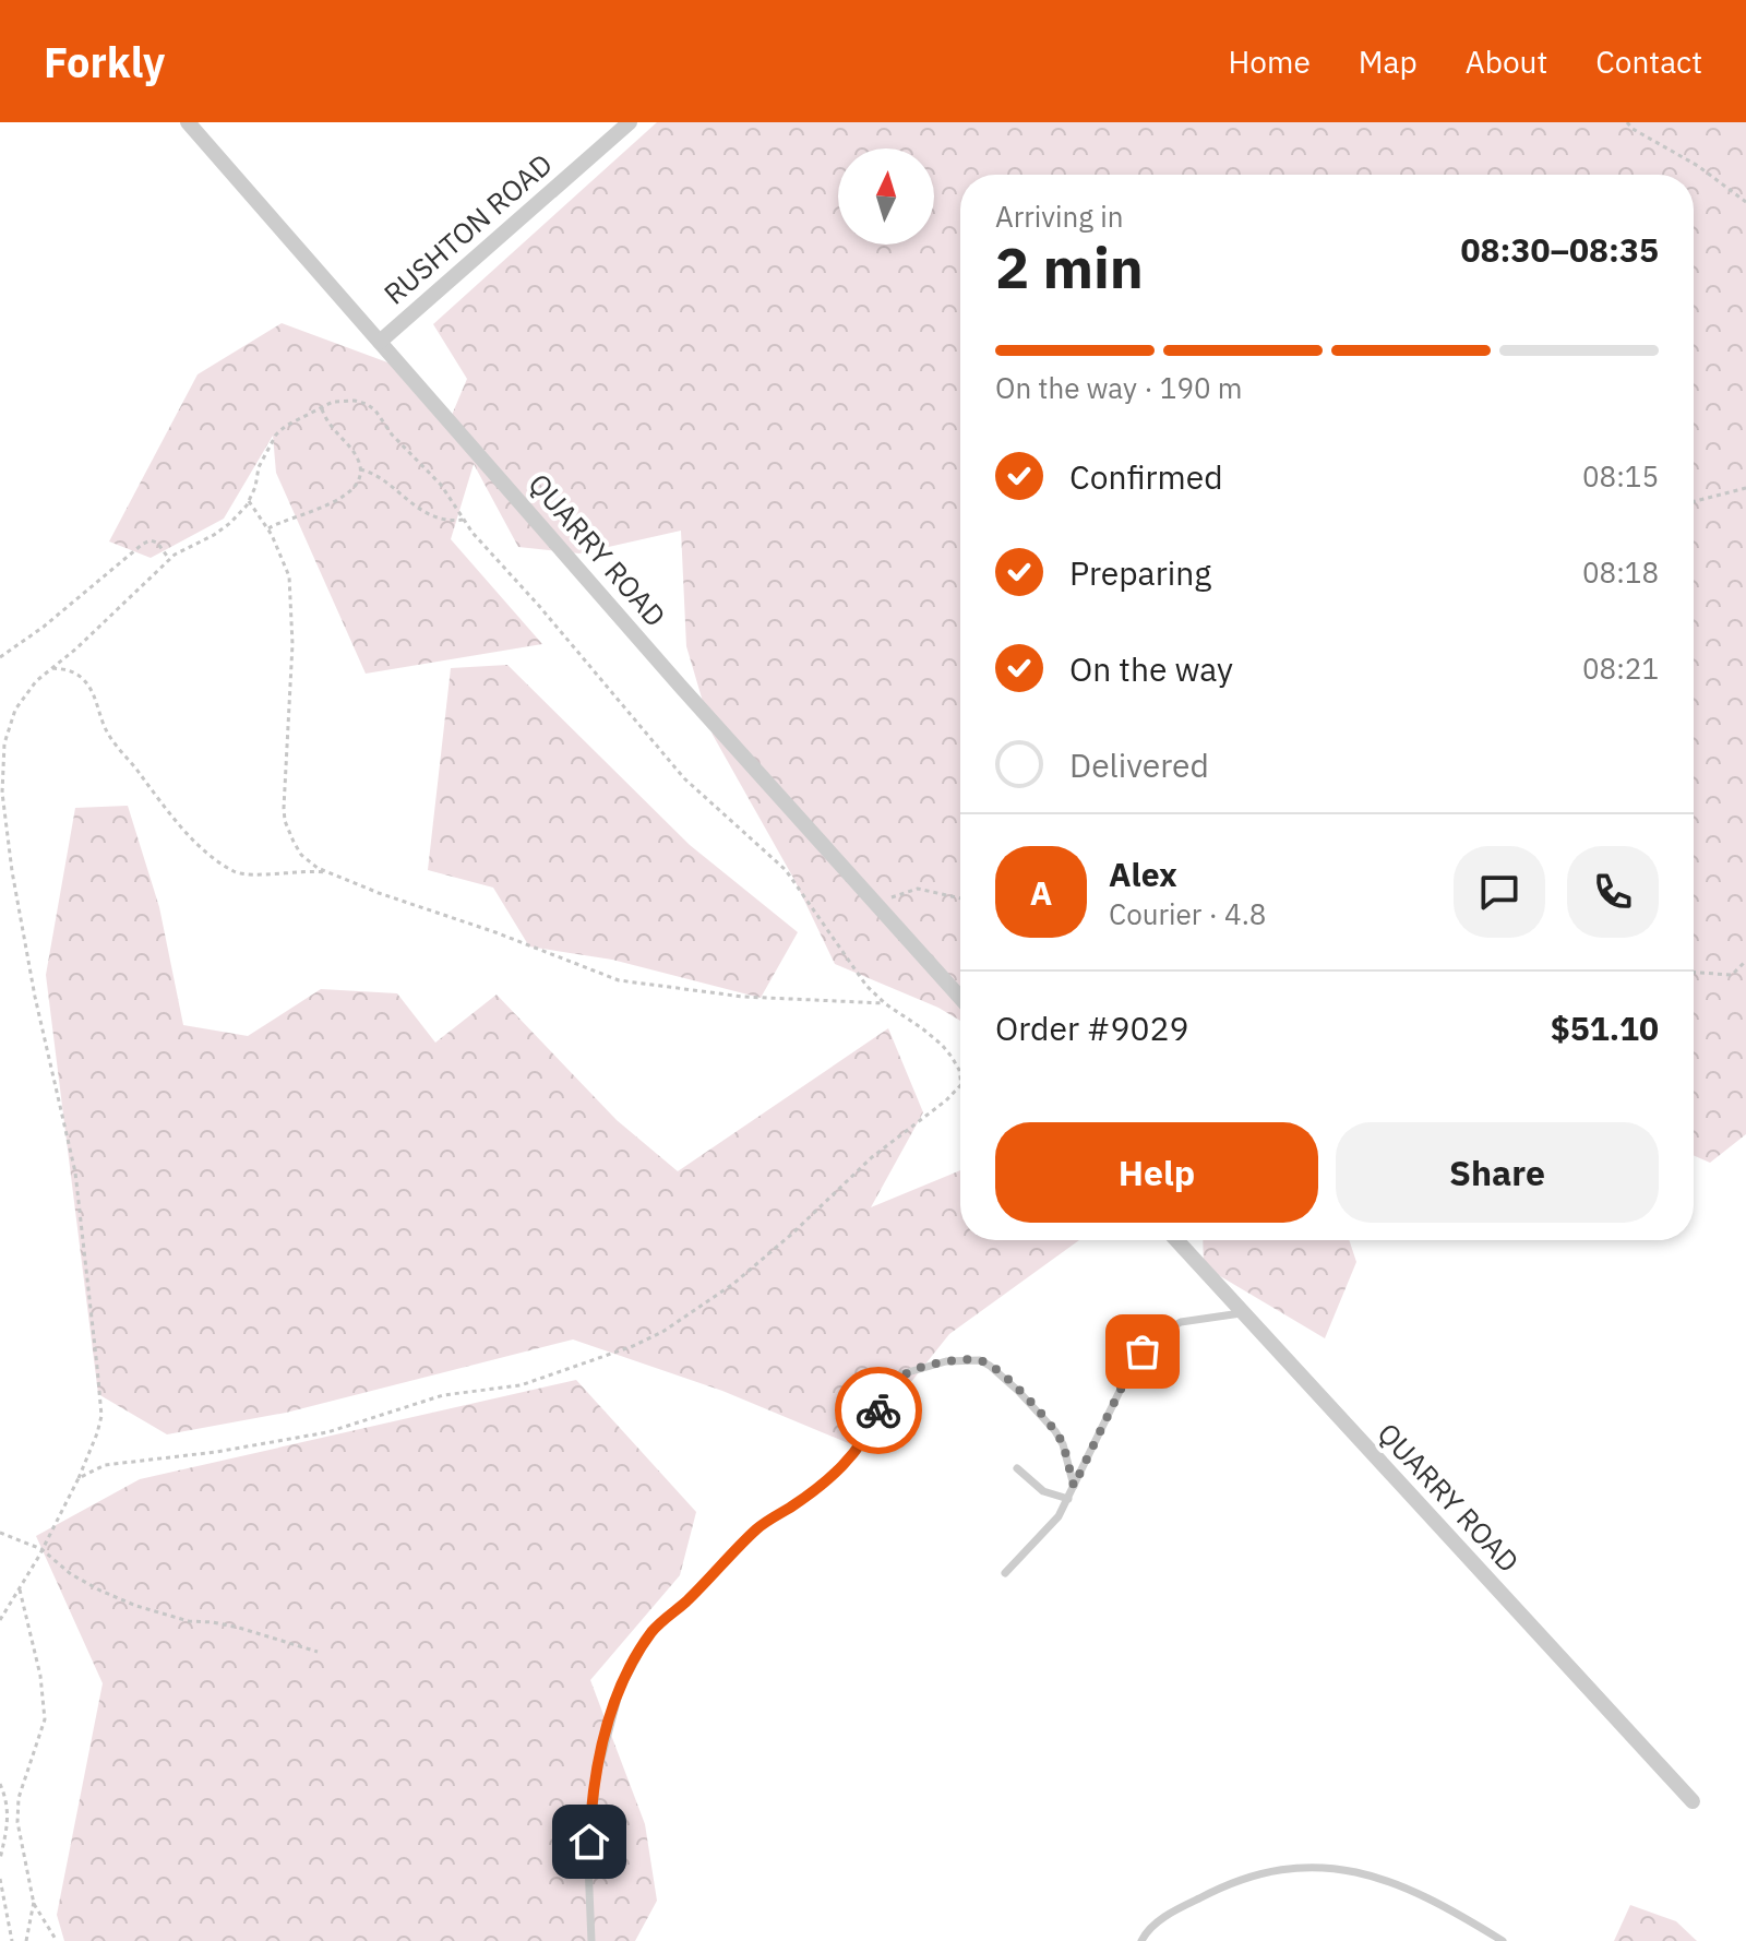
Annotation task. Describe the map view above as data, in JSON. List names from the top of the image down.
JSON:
{
  "streets": {
    "street": ["RUSHTON ROAD", "QUARRY ROAD"]
  },
  "crossings": [
    ["RUSHTON ROAD", "QUARRY ROAD"]
  ],
  "north": "top",
  "page": {
    "header": "Forkly",
    "nav": [
      "Home",
      "Map",
      "About",
      "Contact"
    ],
    "heading": ["2 min", "Arriving in", "08:30–08:35"],
    "panel": [
      "Alex",
      "Courier · 4.8",
      "Order #9029",
      "$51.10"
    ],
    "bar": "On the way · 190 m",
    "list": [
      ["Confirmed", "08:15"],
      ["Preparing", "08:18"],
      ["On the way", "08:21"],
      "Delivered"
    ],
    "round": "A",
    "buttons": ["Help", "Share"]
  }
}
